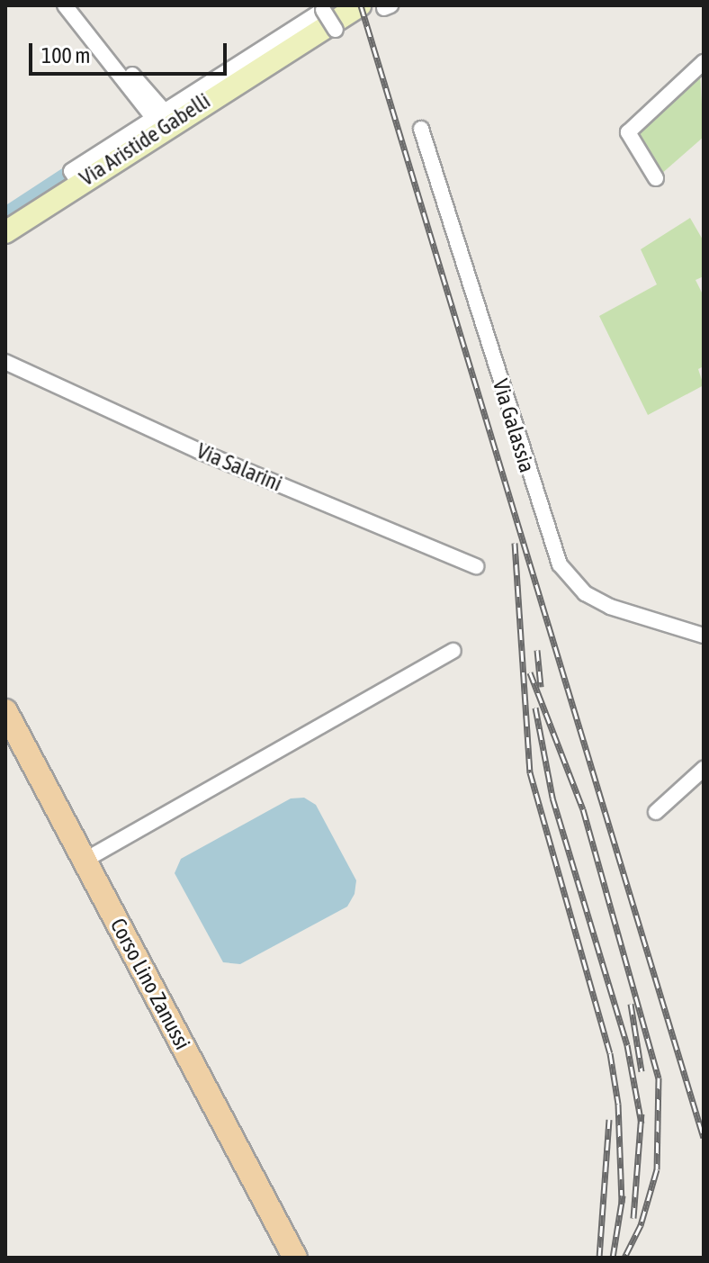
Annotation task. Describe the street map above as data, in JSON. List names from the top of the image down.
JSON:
{
  "streets": {
    "main road": ["Via Aristide Gabelli", "Corso Lino Zanussi"],
    "street": ["Via Galassia", "Via Salarini"]
  },
  "scale_bar": "100 m"
}
